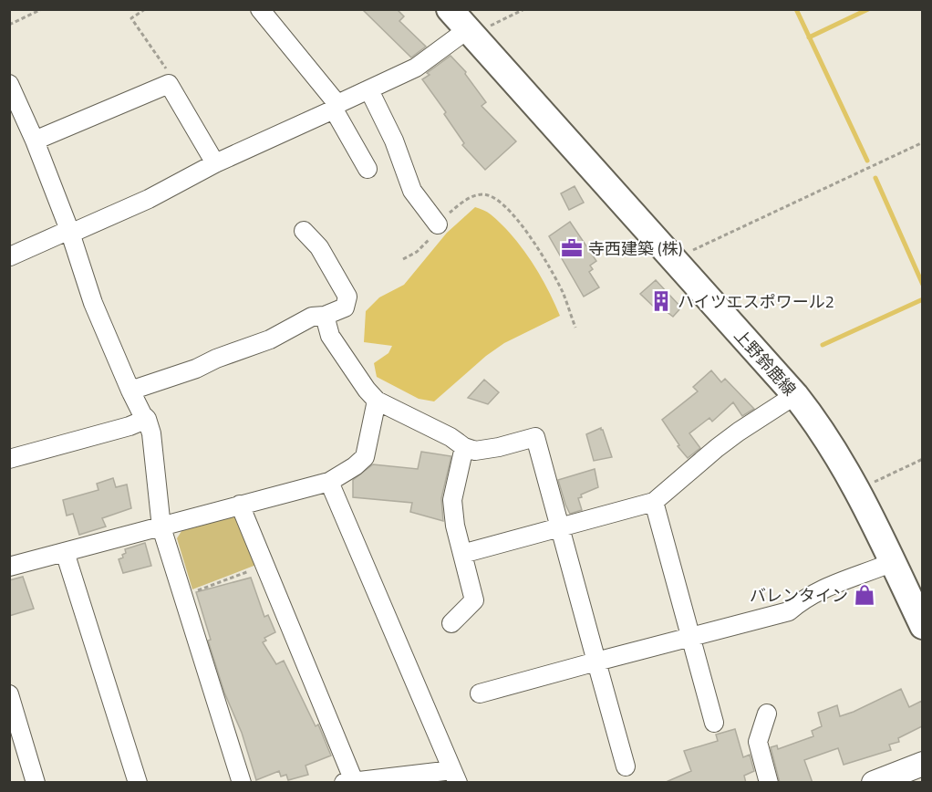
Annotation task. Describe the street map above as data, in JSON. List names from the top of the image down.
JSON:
{
  "streets": {
    "main road": ["上野鈴鹿線"]
  },
  "places": {
    "office": ["寺西建築 (株)"],
    "building": ["ハイツエスポワール2"],
    "shop": ["バレンタイン"]
  }
}
